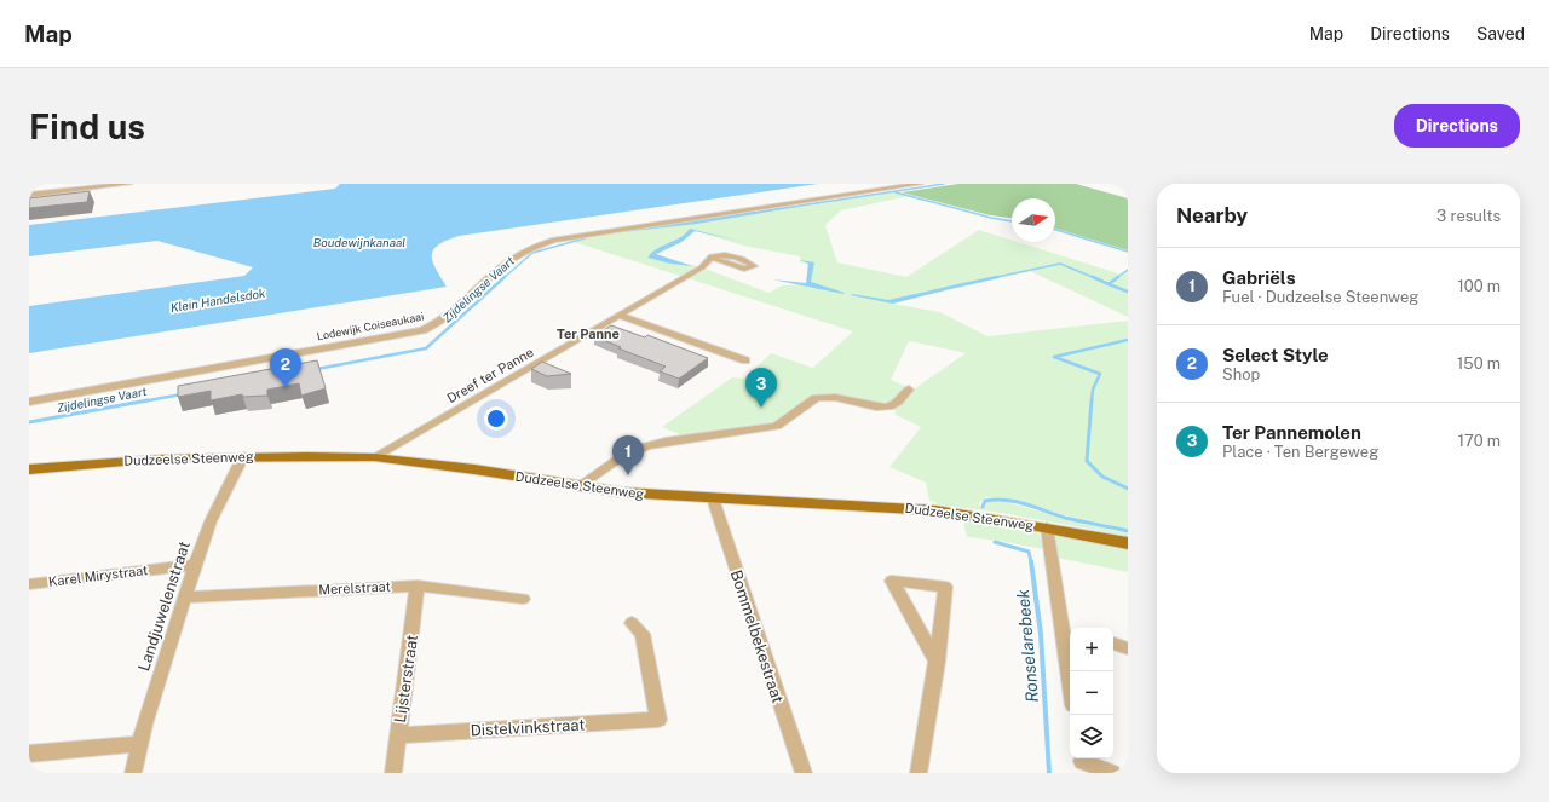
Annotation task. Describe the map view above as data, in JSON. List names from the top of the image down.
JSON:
{
  "streets": {
    "main road": ["Dudzeelse Steenweg"],
    "street": [
      "Lodewijk Coiseaukaai",
      "Dreef ter Panne",
      "Karel Mirystraat",
      "Merelstraat",
      "Landjuwelenstraat",
      "Bommelbekestraat",
      "Lijsterstraat",
      "Distelvinkstraat"
    ]
  },
  "crossings": [
    ["Dreef ter Panne", "Dudzeelse Steenweg"],
    ["Dudzeelse Steenweg", "Landjuwelenstraat"],
    ["Dudzeelse Steenweg", "Bommelbekestraat"],
    ["Karel Mirystraat", "Landjuwelenstraat"],
    ["Merelstraat", "Landjuwelenstraat"],
    ["Merelstraat", "Lijsterstraat"],
    ["Lijsterstraat", "Distelvinkstraat"]
  ],
  "districts": ["Ter Panne"],
  "water": [
    "Boudewijnkanaal",
    "Zijdelingse Vaart",
    "Klein Handelsdok",
    "Ronselarebeek"
  ],
  "north": "right",
  "page": {
    "header": "Map",
    "nav": ["Map", "Directions", "Saved"],
    "buttons": "Directions",
    "title": "Find us",
    "heading": ["Nearby", "3 results"],
    "list": [
      {
        "mark": "1",
        "name": "Gabriëls",
        "note": "Fuel · Dudzeelse Steenweg",
        "value": "100 m"
      },
      {
        "mark": "2",
        "name": "Select Style",
        "note": "Shop",
        "value": "150 m"
      },
      {
        "mark": "3",
        "name": "Ter Pannemolen",
        "note": "Place · Ten Bergeweg",
        "value": "170 m"
      }
    ],
    "pins": ["2", "3", "1"],
    "map_buttons": ["+", "−"]
  }
}
